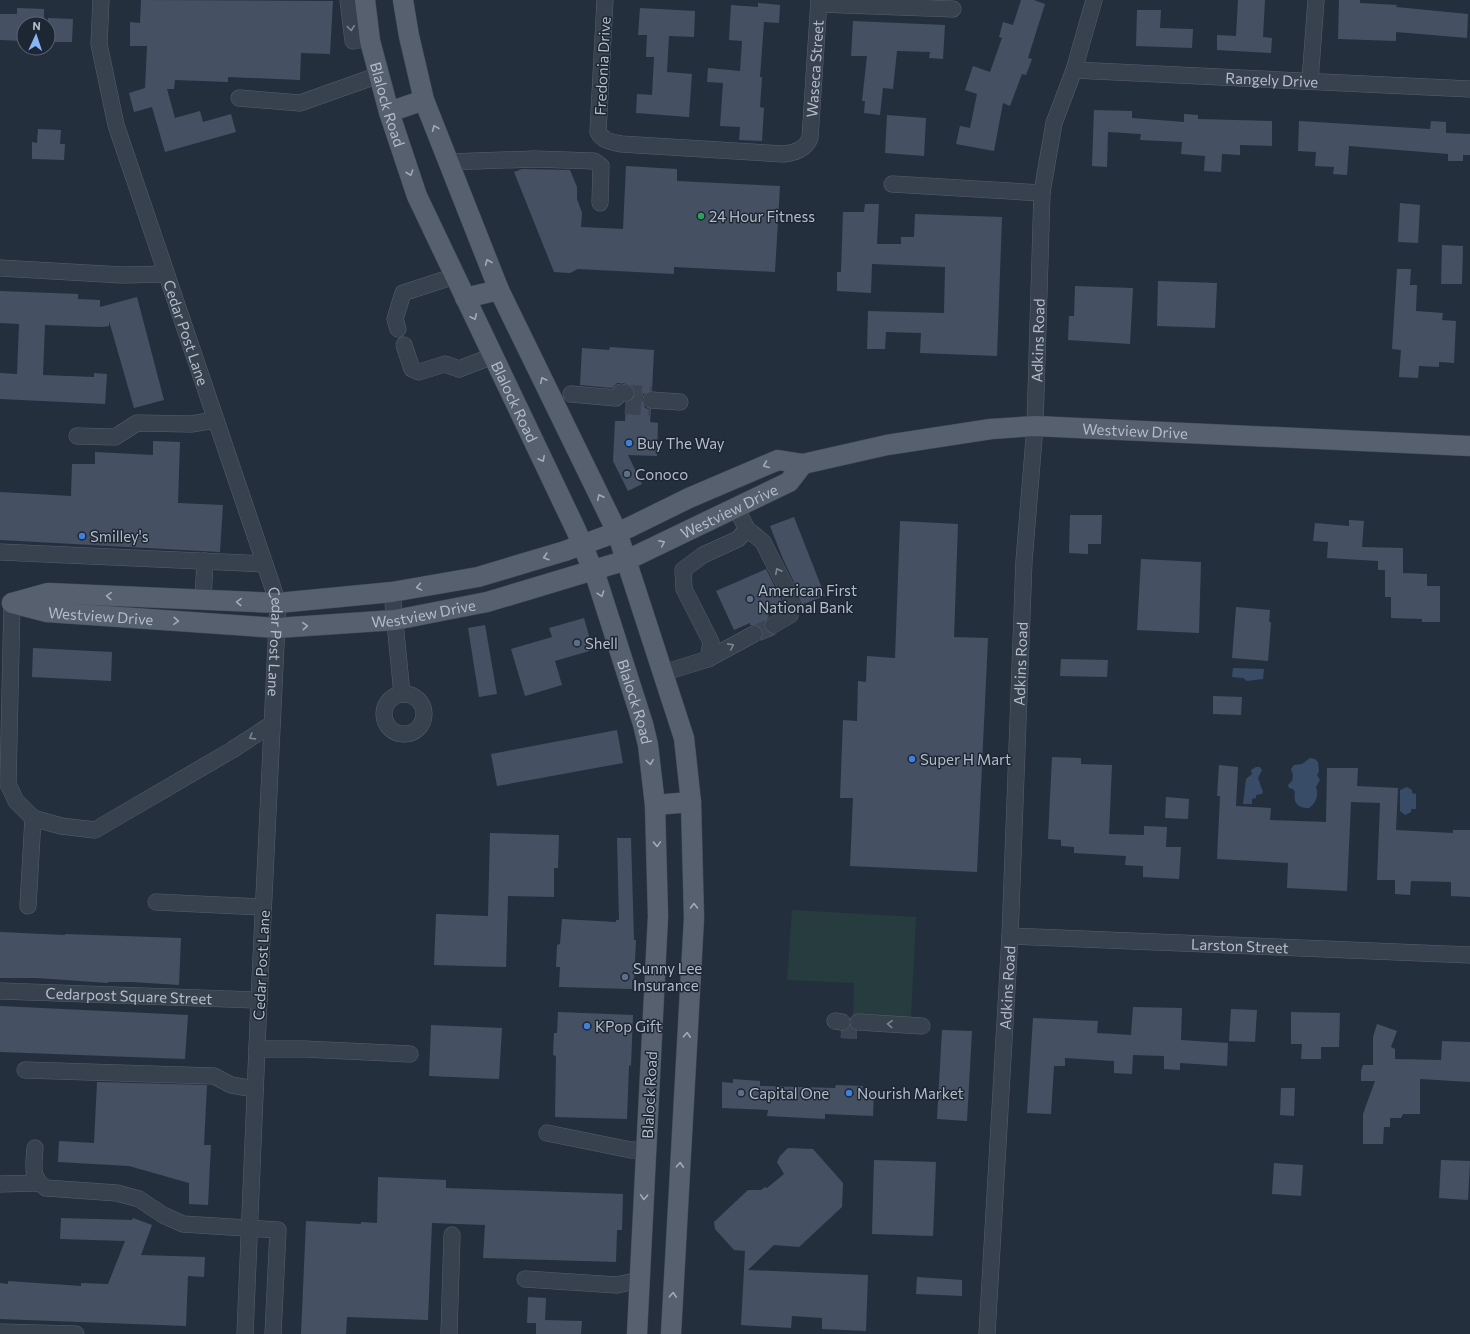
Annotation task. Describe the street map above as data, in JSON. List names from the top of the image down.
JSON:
{
  "streets": {
    "main road": ["Blalock Road", "Westview Drive"],
    "street": [
      "Fredonia Drive",
      "Waseca Street",
      "Rangely Drive",
      "Cedar Post Lane",
      "Adkins Road",
      "Larston Street",
      "Cedarpost Square Street"
    ]
  },
  "crossings": [
    ["Fredonia Drive", "Waseca Street"],
    ["Rangely Drive", "Adkins Road"],
    ["Blalock Road", "Westview Drive"],
    ["Cedar Post Lane", "Westview Drive"],
    ["Cedar Post Lane", "Cedarpost Square Street"],
    ["Adkins Road", "Westview Drive"],
    ["Adkins Road", "Larston Street"]
  ],
  "places": [
    "24 Hour Fitness",
    "Buy The Way",
    "Conoco",
    "Smilley's",
    "American First National Bank",
    "Shell",
    "Super H Mart",
    "Sunny Lee Insurance",
    "KPop Gift",
    "Capital One",
    "Nourish Market"
  ],
  "north": "top"
}
